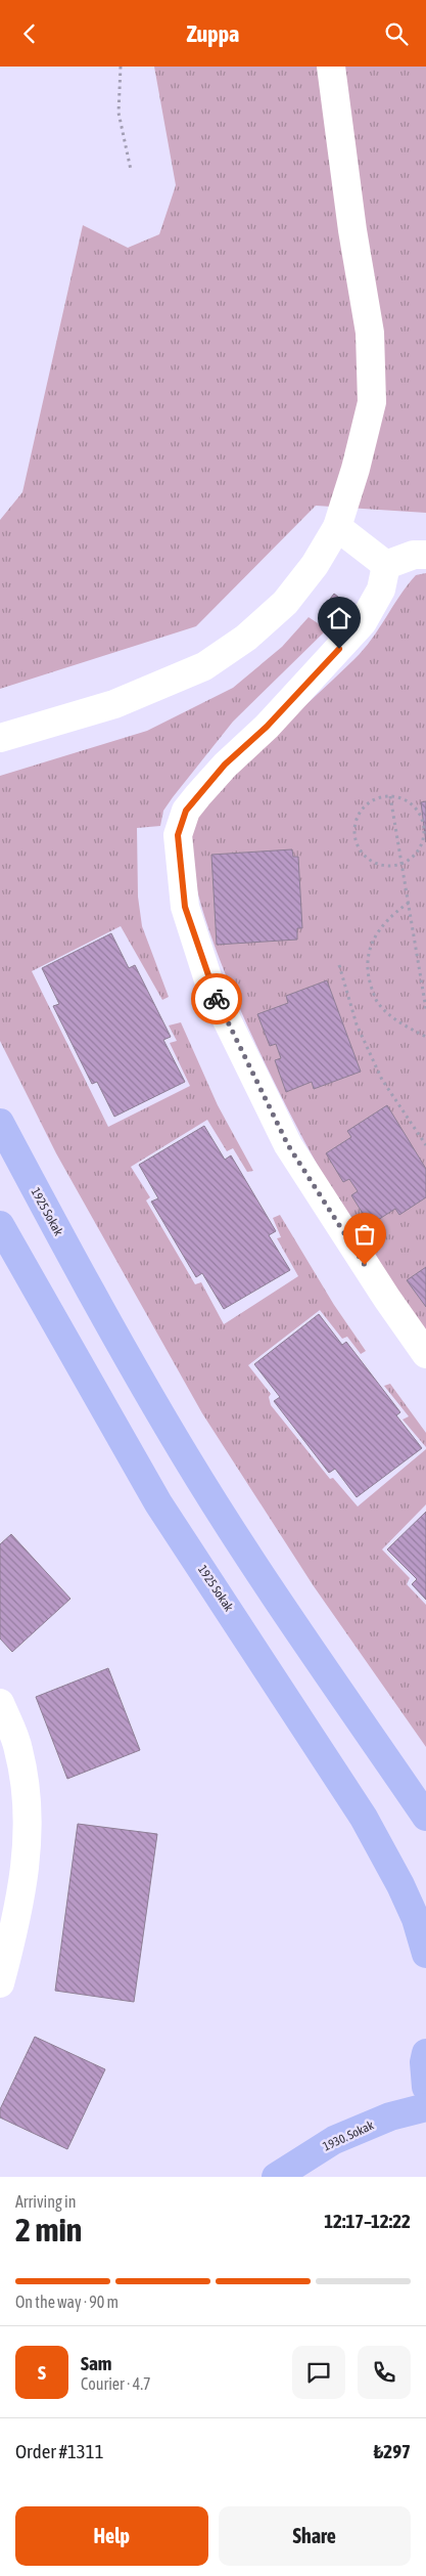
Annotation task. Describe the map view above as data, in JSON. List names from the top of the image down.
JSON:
{
  "streets": {
    "main road": ["1925 Sokak", "1930. Sokak"]
  },
  "page": {
    "header": "Zuppa",
    "heading": ["2 min", "Arriving in", "12:17–12:22"],
    "panel": [
      "Sam",
      "Courier · 4.7",
      "Order #1311",
      "₺297"
    ],
    "bar": "On the way · 90 m",
    "round": "S",
    "buttons": ["Help", "Share"]
  }
}
